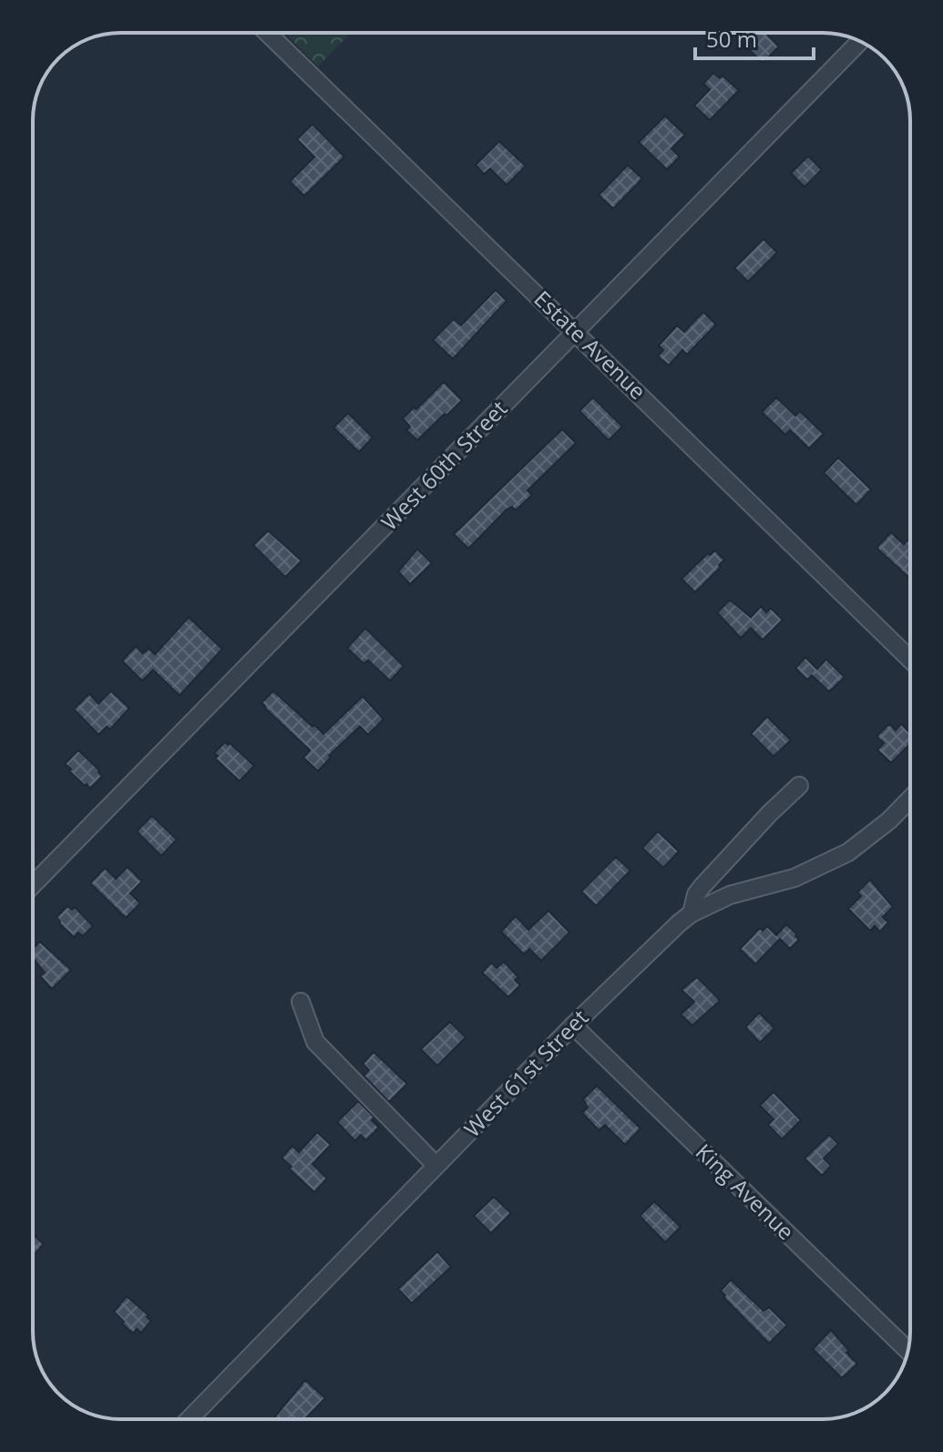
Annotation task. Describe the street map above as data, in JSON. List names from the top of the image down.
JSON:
{
  "streets": {
    "street": [
      "Estate Avenue",
      "West 60th Street",
      "West 61st Street",
      "King Avenue"
    ]
  },
  "crossings": [
    ["Estate Avenue", "West 60th Street"],
    ["West 61st Street", "King Avenue"]
  ],
  "scale_bar": "50 m"
}
